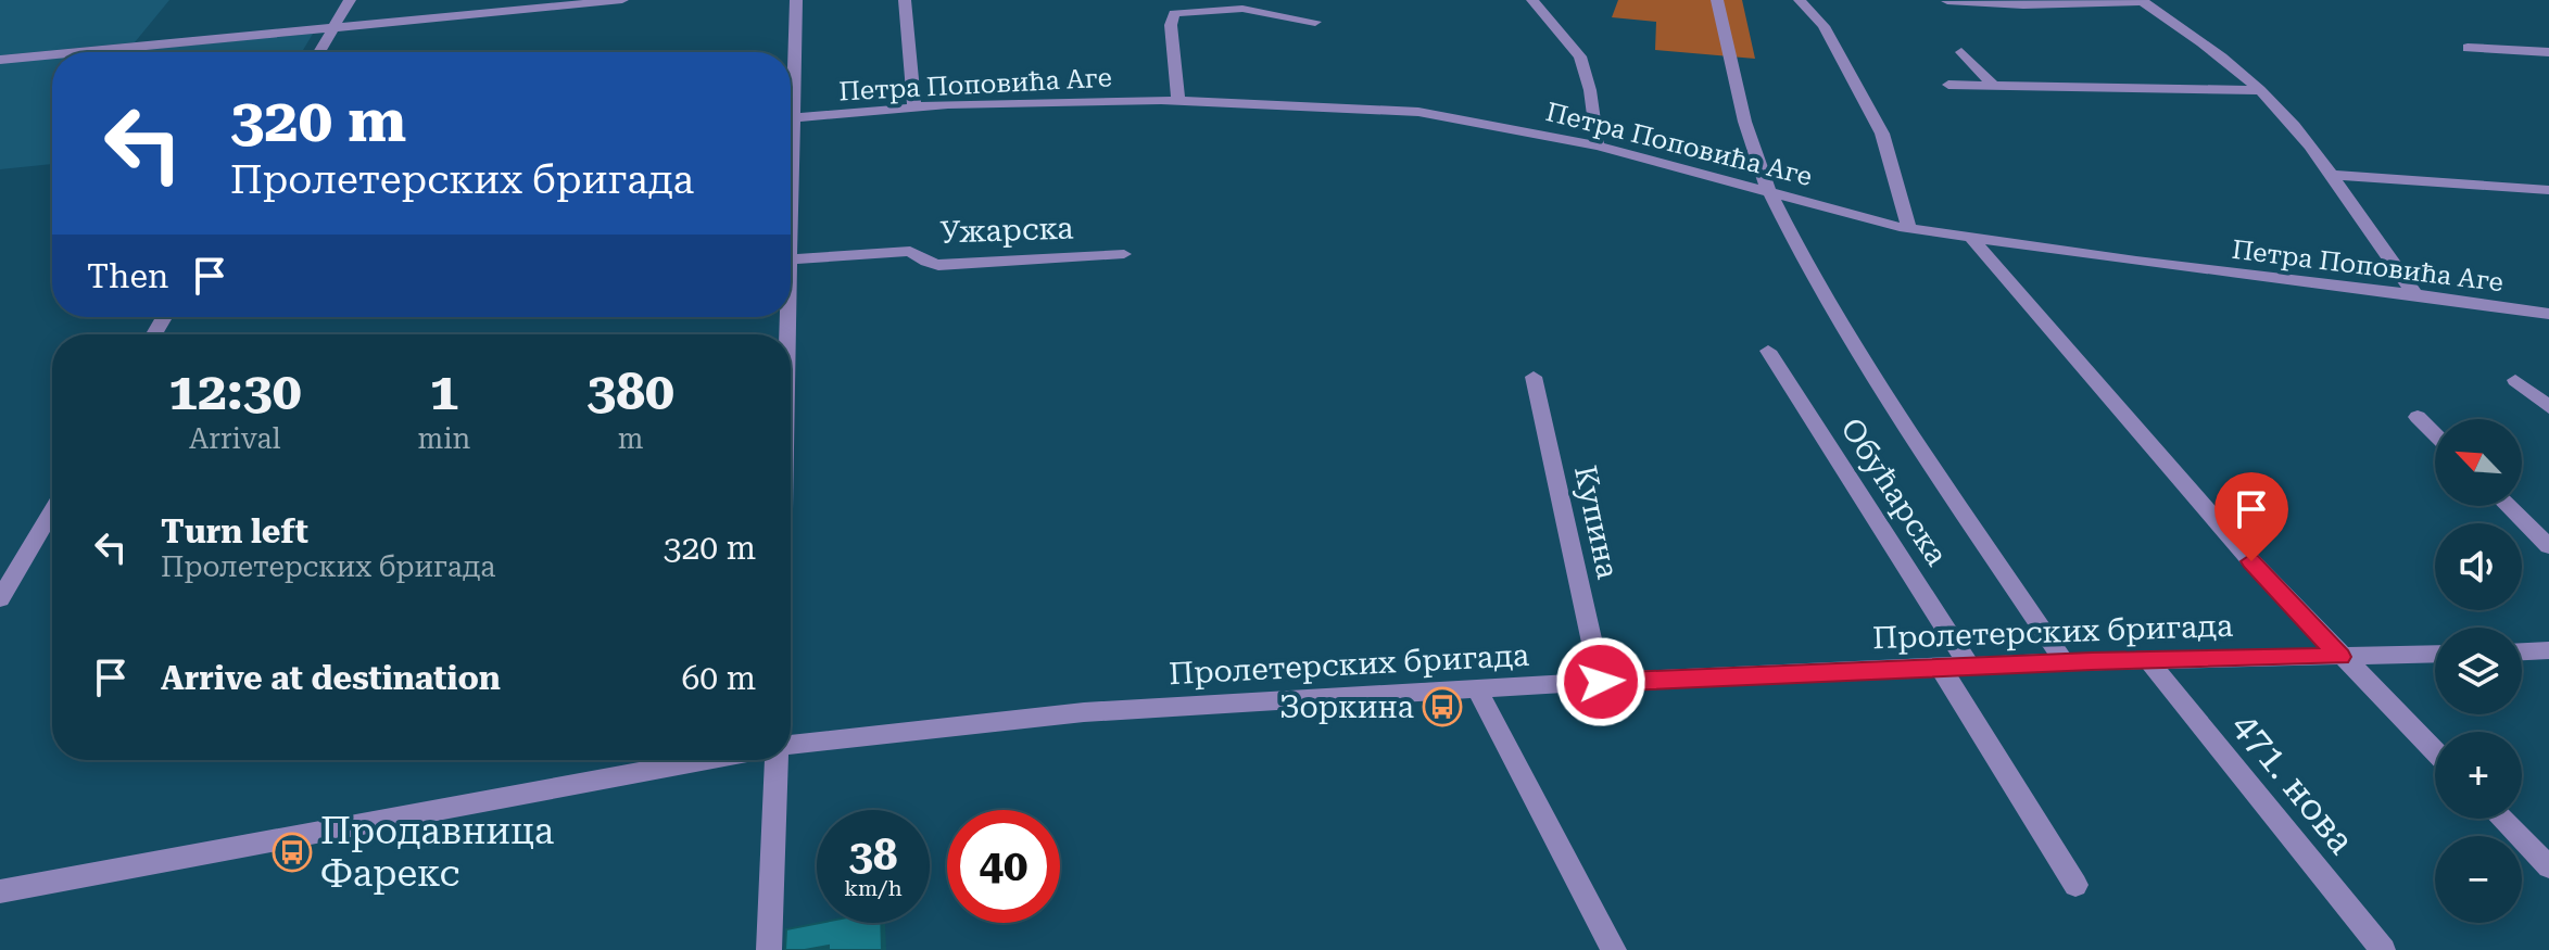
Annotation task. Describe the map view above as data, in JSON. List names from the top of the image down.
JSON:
{
  "streets": {
    "street": [
      "Петра Поповића Аге",
      "Ужарска",
      "Обућарска",
      "Купина",
      "Пролетерских бригада",
      "471. нова"
    ]
  },
  "crossings": [
    ["Петра Поповића Аге", "Пролетерских бригада"],
    ["Обућарска", "Пролетерских бригада"],
    ["Купина", "Пролетерских бригада"],
    ["Пролетерских бригада", "471. нова"]
  ],
  "places": {
    "bus stop": ["Зоркина", "Продавница Фарекс"]
  },
  "north": "top left",
  "page": {
    "turn": ["320 m", "Пролетерских бригада"],
    "then": "Then",
    "eta": [
      "12:30",
      "Arrival",
      "1",
      "min",
      "380",
      "m"
    ],
    "map_buttons": ["+", "−"],
    "list": [
      {
        "name": "Turn left",
        "note": "Пролетерских бригада",
        "value": "320 m"
      },
      {
        "name": "Arrive at destination",
        "value": "60 m"
      }
    ],
    "speed": "38 km/h",
    "limit": "40"
  }
}
